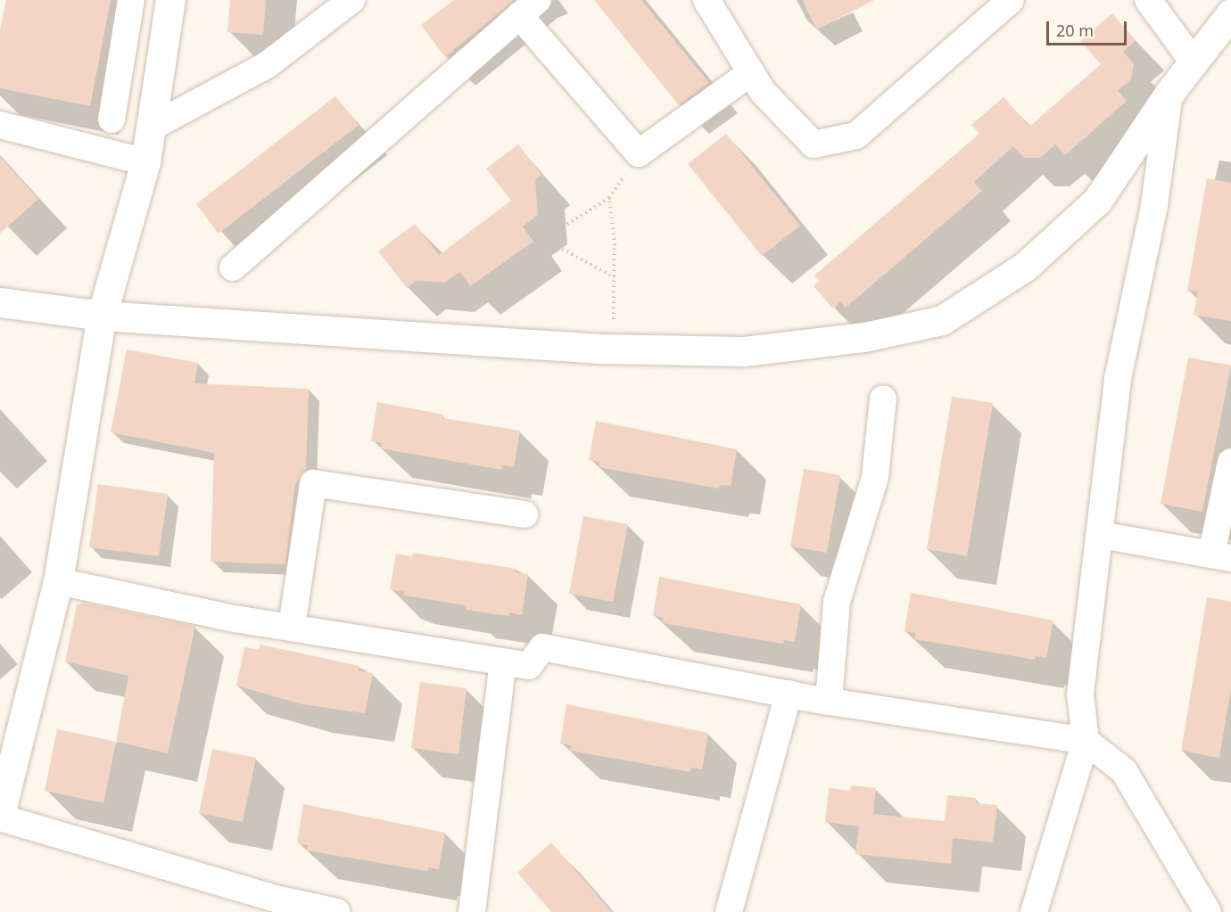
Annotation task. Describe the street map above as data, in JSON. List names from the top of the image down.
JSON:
{
  "scale_bar": "20 m"
}
